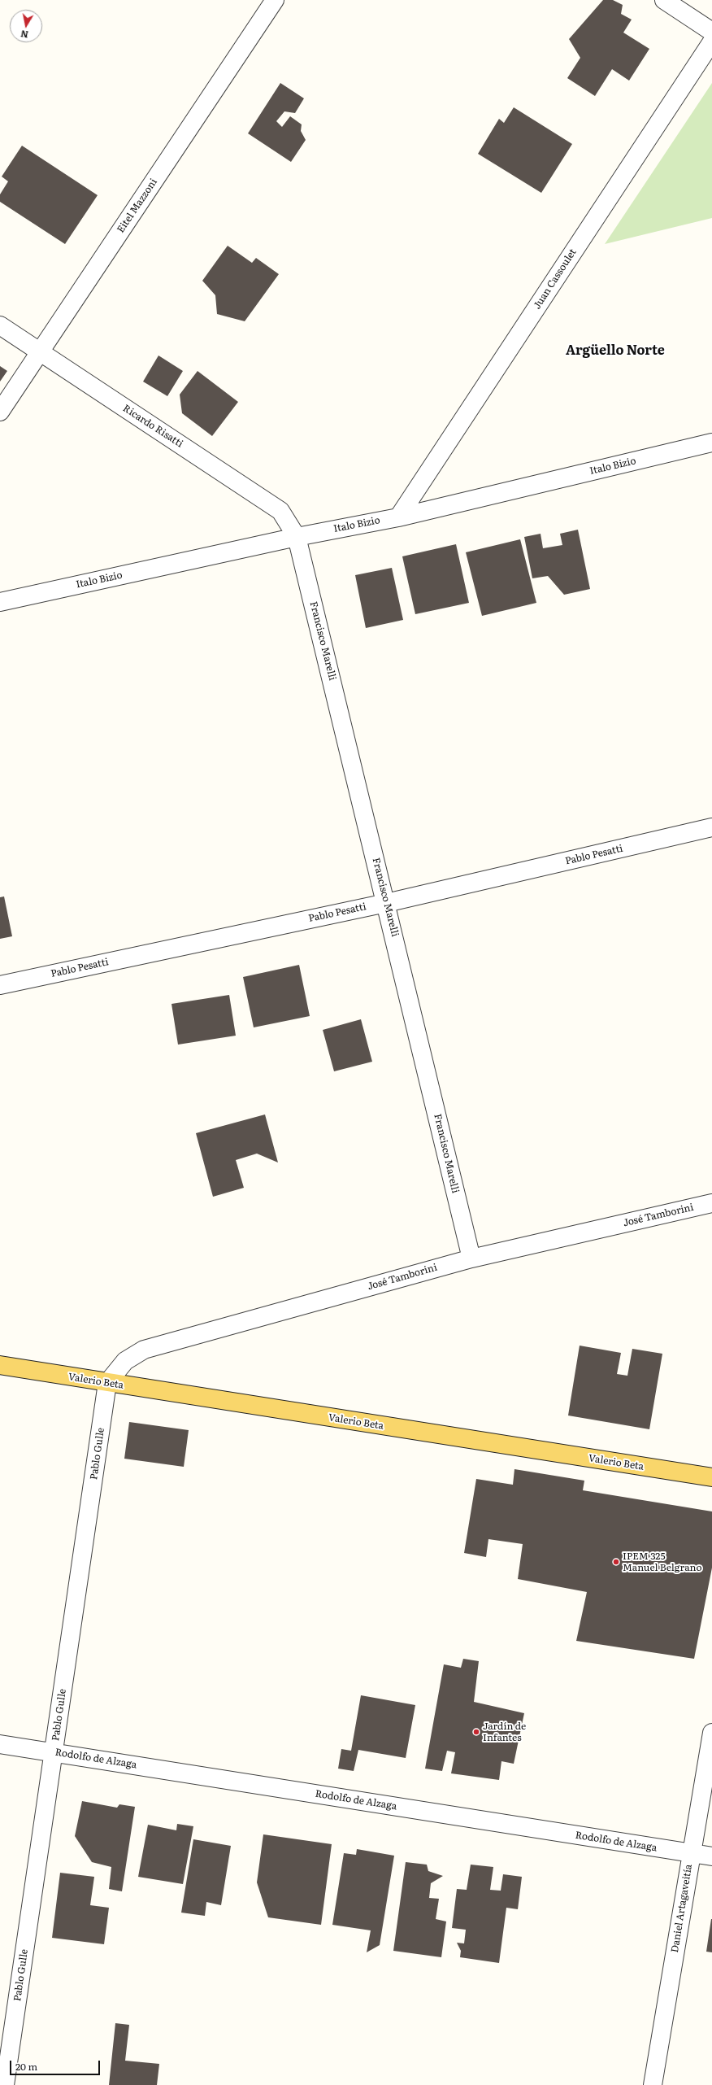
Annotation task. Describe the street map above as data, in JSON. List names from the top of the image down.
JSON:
{
  "streets": {
    "main road": ["Valerio Beta"],
    "street": [
      "Eitel Mazzoni",
      "Juan Cassoulet",
      "Ricardo Risatti",
      "Italo Bizio",
      "Francisco Marelli",
      "Pablo Pesatti",
      "José Tamborini",
      "Pablo Gulle",
      "Rodolfo de Alzaga",
      "Daniel Artagaveitía"
    ]
  },
  "crossings": [
    ["Eitel Mazzoni", "Ricardo Risatti"],
    ["Juan Cassoulet", "Italo Bizio"],
    ["Ricardo Risatti", "Italo Bizio"],
    ["Ricardo Risatti", "Francisco Marelli"],
    ["Italo Bizio", "Francisco Marelli"],
    ["Francisco Marelli", "Pablo Pesatti"],
    ["Francisco Marelli", "José Tamborini"],
    ["José Tamborini", "Valerio Beta"],
    ["José Tamborini", "Pablo Gulle"],
    ["Valerio Beta", "Pablo Gulle"],
    ["Pablo Gulle", "Rodolfo de Alzaga"],
    ["Rodolfo de Alzaga", "Daniel Artagaveitía"]
  ],
  "districts": ["Argüello Norte"],
  "places": ["IPEM 325 Manuel Belgrano", "Jardín de Infantes"],
  "scale_bar": "20 m",
  "north": "bottom"
}
